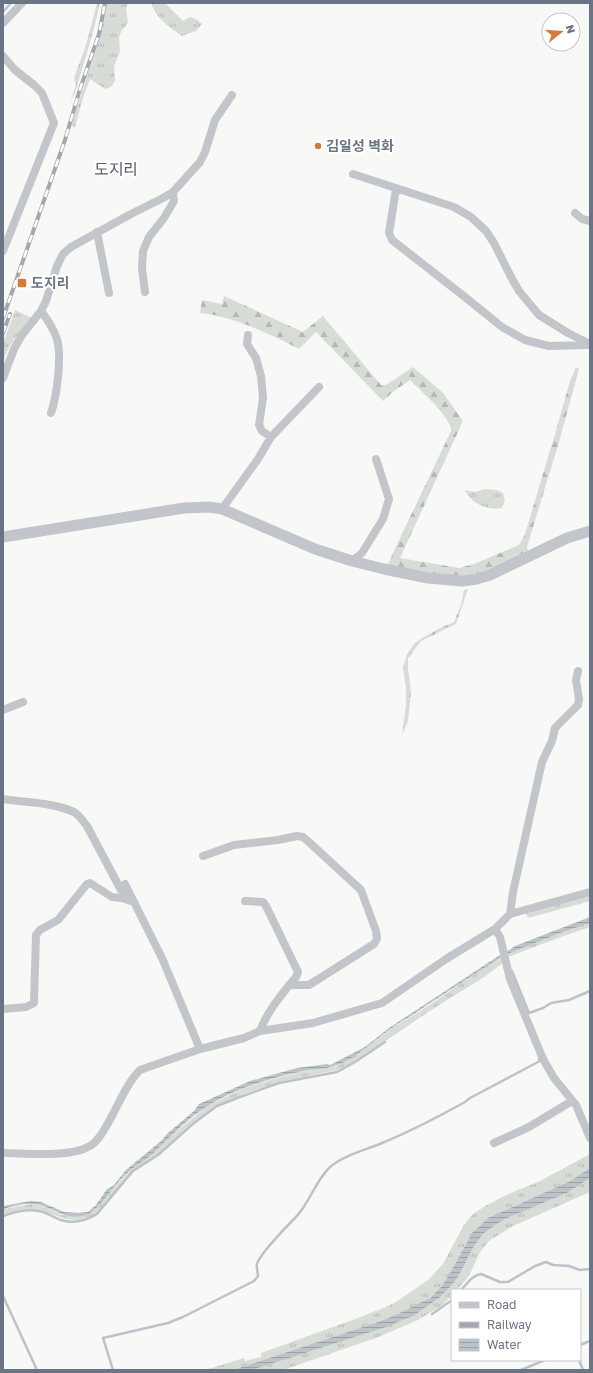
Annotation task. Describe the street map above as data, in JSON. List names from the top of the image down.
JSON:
{
  "districts": ["도지리"],
  "places": {
    "other": ["김일성 벽화"],
    "transit": ["도지리"]
  },
  "legend": ["Road", "Railway", "Water"],
  "north": "right"
}
